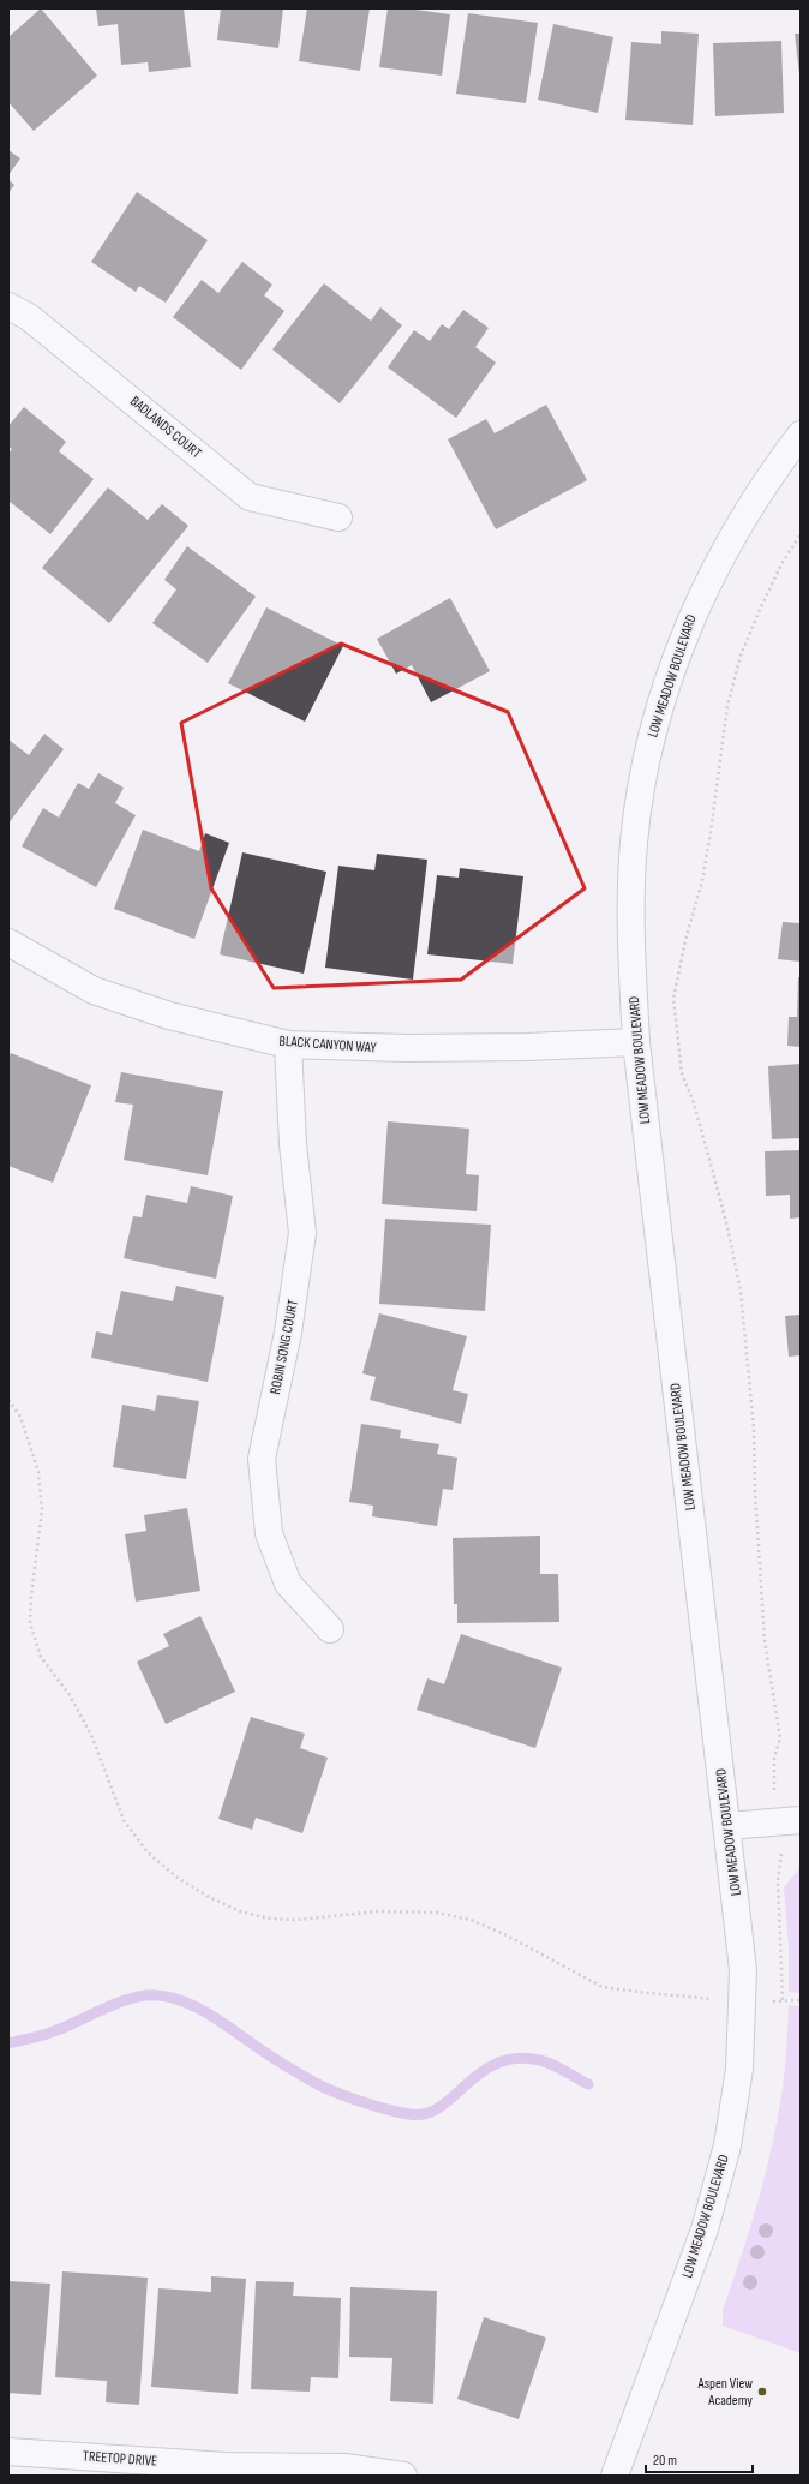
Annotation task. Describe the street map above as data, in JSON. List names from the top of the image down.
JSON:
{
  "streets": {
    "street": [
      "BADLANDS COURT",
      "LOW MEADOW BOULEVARD",
      "BLACK CANYON WAY",
      "ROBIN SONG COURT",
      "TREETOP DRIVE"
    ]
  },
  "crossings": [
    ["LOW MEADOW BOULEVARD", "BLACK CANYON WAY"],
    ["BLACK CANYON WAY", "ROBIN SONG COURT"]
  ],
  "places": ["Aspen View Academy"],
  "scale_bar": "20 m"
}
